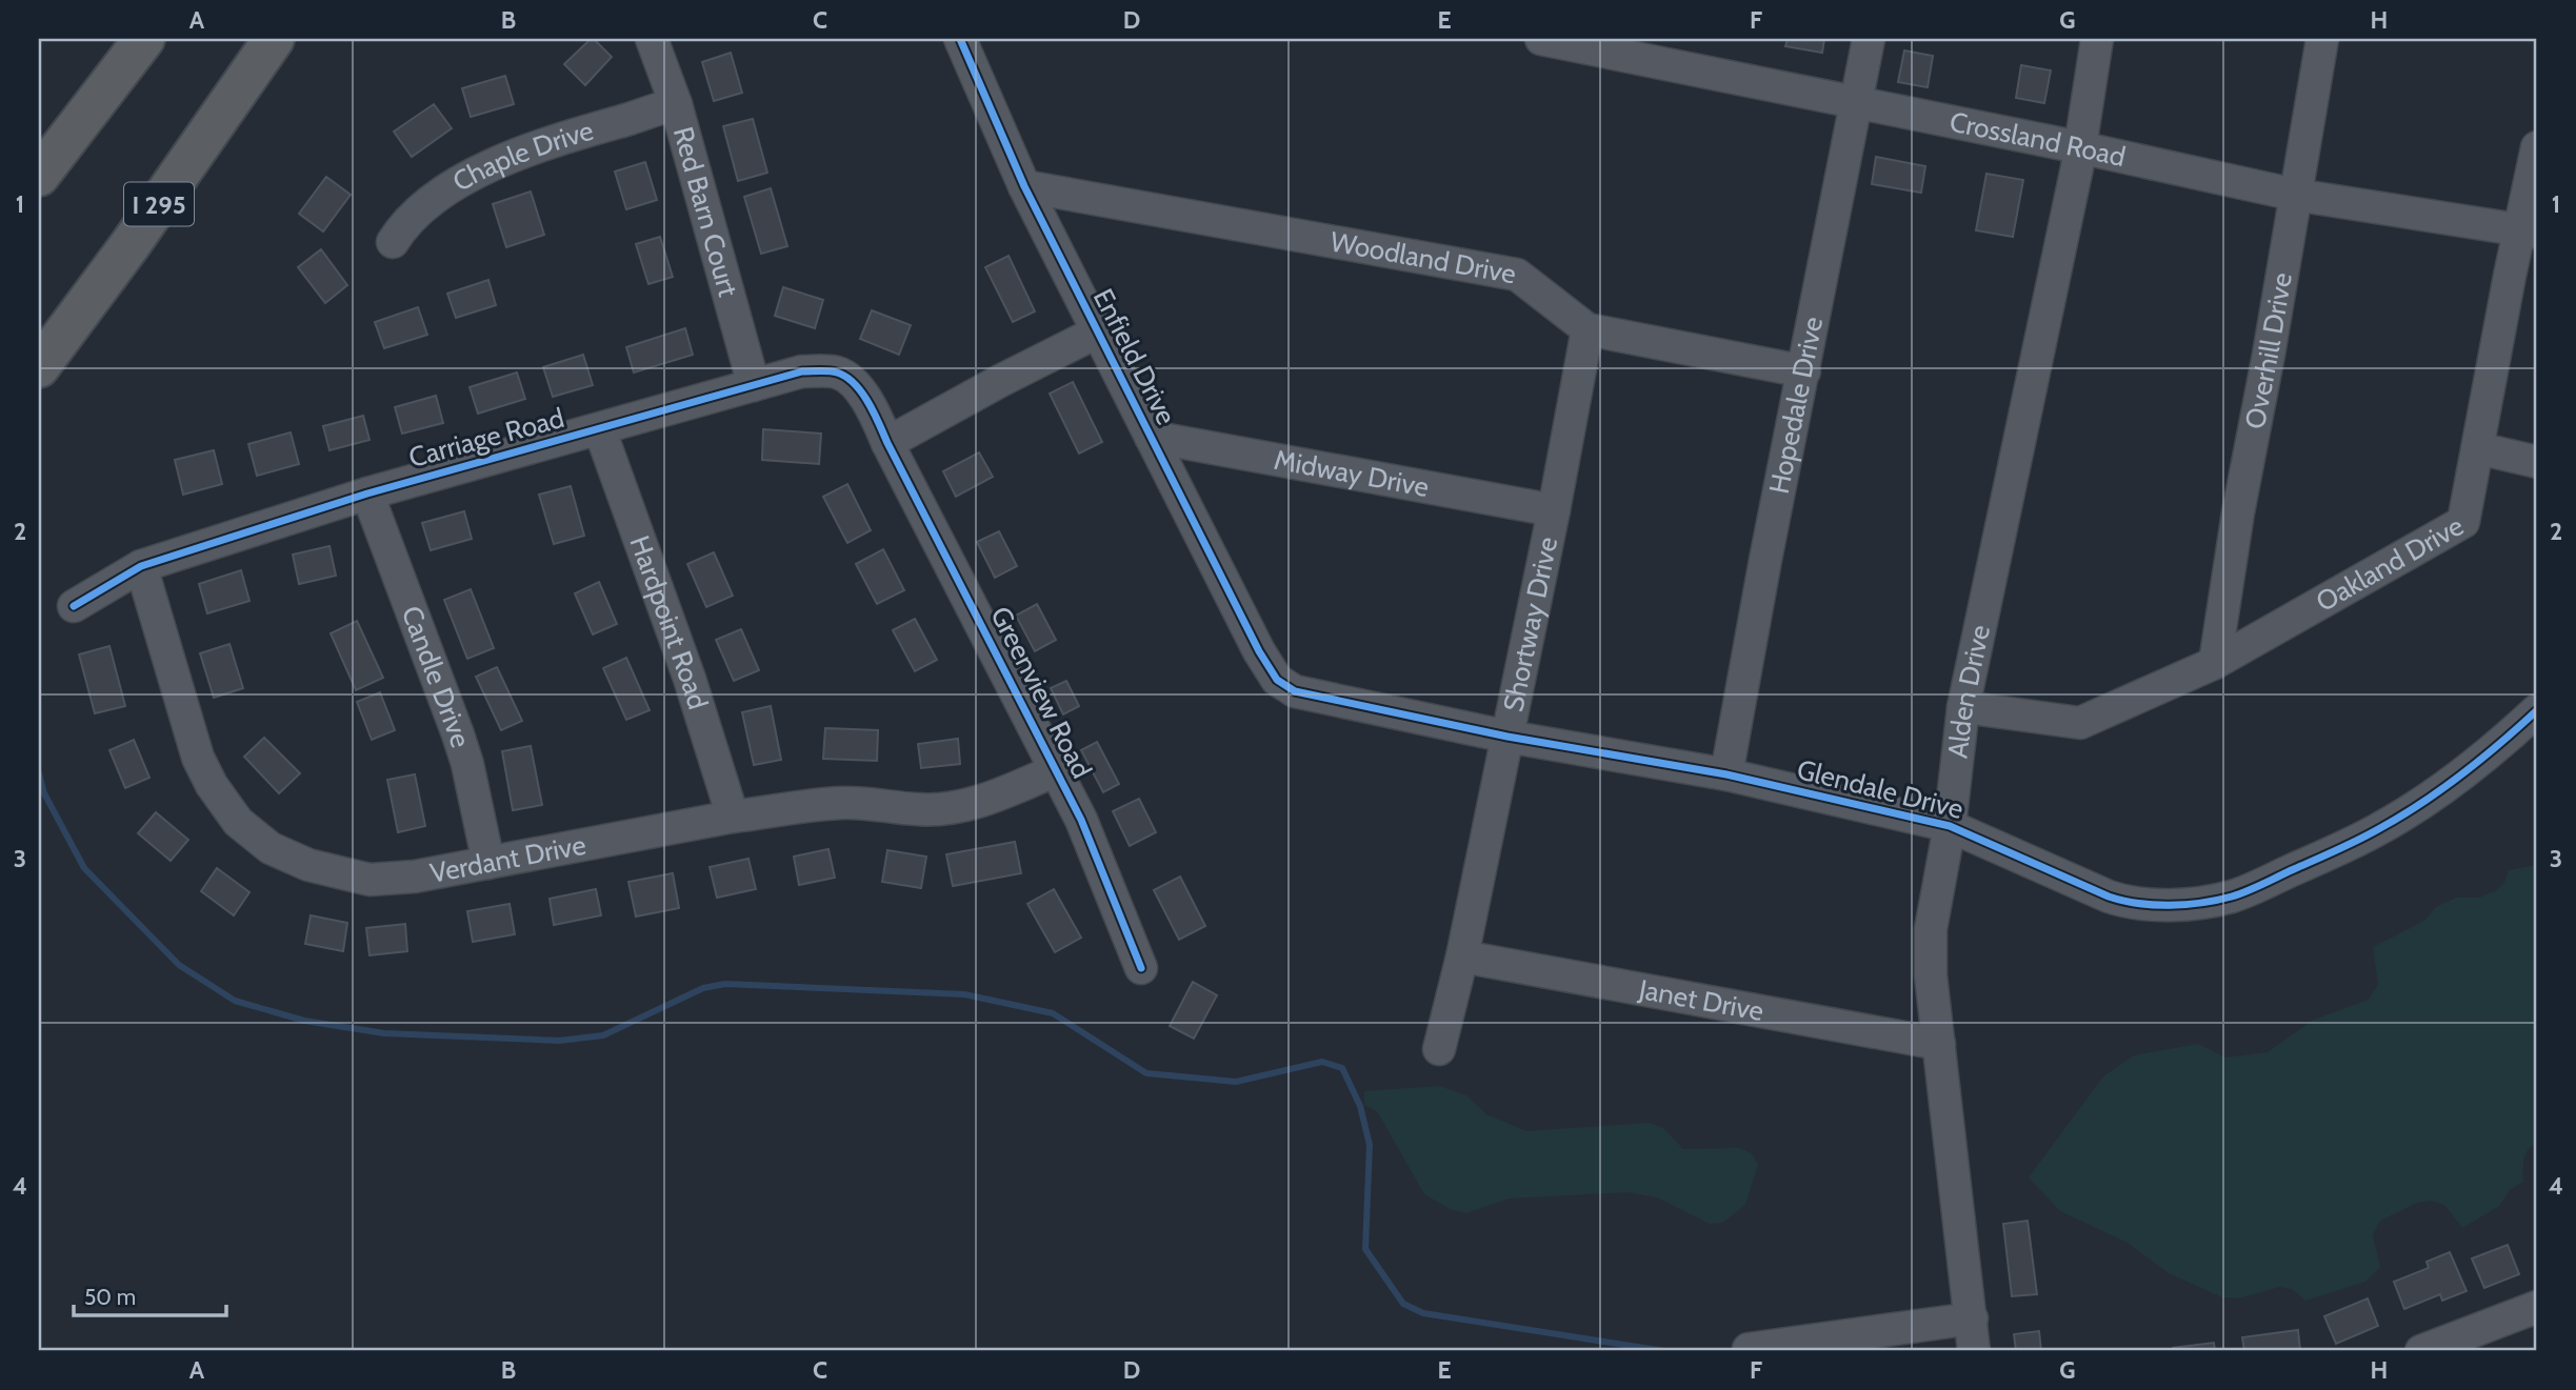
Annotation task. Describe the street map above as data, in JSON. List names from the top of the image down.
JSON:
{
  "streets": {
    "highway": ["I 295"],
    "street": [
      "Crossland Road",
      "Chaple Drive",
      "Red Barn Court",
      "Woodland Drive",
      "Overhill Drive",
      "Enfield Drive",
      "Hopedale Drive",
      "Carriage Road",
      "Midway Drive",
      "Oakland Drive",
      "Hardpoint Road",
      "Shortway Drive",
      "Candle Drive",
      "Alden Drive",
      "Greenview Road",
      "Glendale Drive",
      "Verdant Drive",
      "Janet Drive"
    ]
  },
  "crossings": [
    ["Crossland Road", "Overhill Drive"],
    ["Crossland Road", "Hopedale Drive"],
    ["Crossland Road", "Oakland Drive"],
    ["Crossland Road", "Alden Drive"],
    ["Chaple Drive", "Red Barn Court"],
    ["Red Barn Court", "Carriage Road"],
    ["Woodland Drive", "Enfield Drive"],
    ["Woodland Drive", "Hopedale Drive"],
    ["Woodland Drive", "Shortway Drive"],
    ["Overhill Drive", "Oakland Drive"],
    ["Enfield Drive", "Midway Drive"],
    ["Enfield Drive", "Glendale Drive"],
    ["Hopedale Drive", "Glendale Drive"],
    ["Carriage Road", "Hardpoint Road"],
    ["Carriage Road", "Candle Drive"],
    ["Carriage Road", "Greenview Road"],
    ["Carriage Road", "Verdant Drive"],
    ["Midway Drive", "Shortway Drive"],
    ["Oakland Drive", "Alden Drive"],
    ["Hardpoint Road", "Verdant Drive"],
    ["Shortway Drive", "Glendale Drive"],
    ["Shortway Drive", "Janet Drive"],
    ["Candle Drive", "Verdant Drive"],
    ["Alden Drive", "Glendale Drive"],
    ["Alden Drive", "Janet Drive"],
    ["Greenview Road", "Verdant Drive"]
  ],
  "scale_bar": "50 m",
  "grid": {
    "columns": [
      "A",
      "B",
      "C",
      "D",
      "E",
      "F",
      "G",
      "H"
    ],
    "rows": [
      "1",
      "2",
      "3",
      "4"
    ]
  }
}
